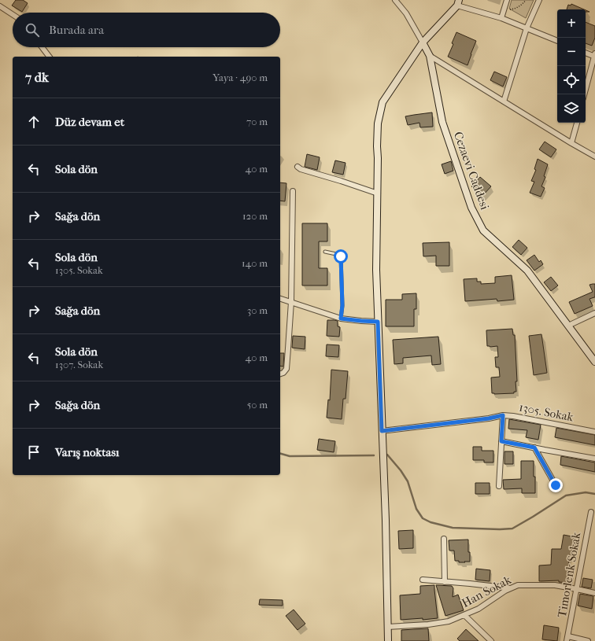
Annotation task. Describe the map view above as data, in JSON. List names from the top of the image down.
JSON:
{
  "streets": {
    "street": [
      "Cezaevi Caddesi",
      "1305. Sokak",
      "Timorlenk Sokak",
      "Han Sokak"
    ]
  },
  "crossings": [
    ["Timorlenk Sokak", "Han Sokak"]
  ],
  "page": {
    "map_buttons": ["+", "−"],
    "search": "Burada ara",
    "heading": ["7 dk", "Yaya · 490 m"],
    "list": [
      ["Düz devam et", "70 m"],
      ["Sola dön", "40 m"],
      ["Sağa dön", "120 m"],
      ["Sola dön", "1305. Sokak", "140 m"],
      ["Sağa dön", "30 m"],
      ["Sola dön", "1307. Sokak", "40 m"],
      ["Sağa dön", "50 m"],
      "Varış noktası"
    ]
  }
}
